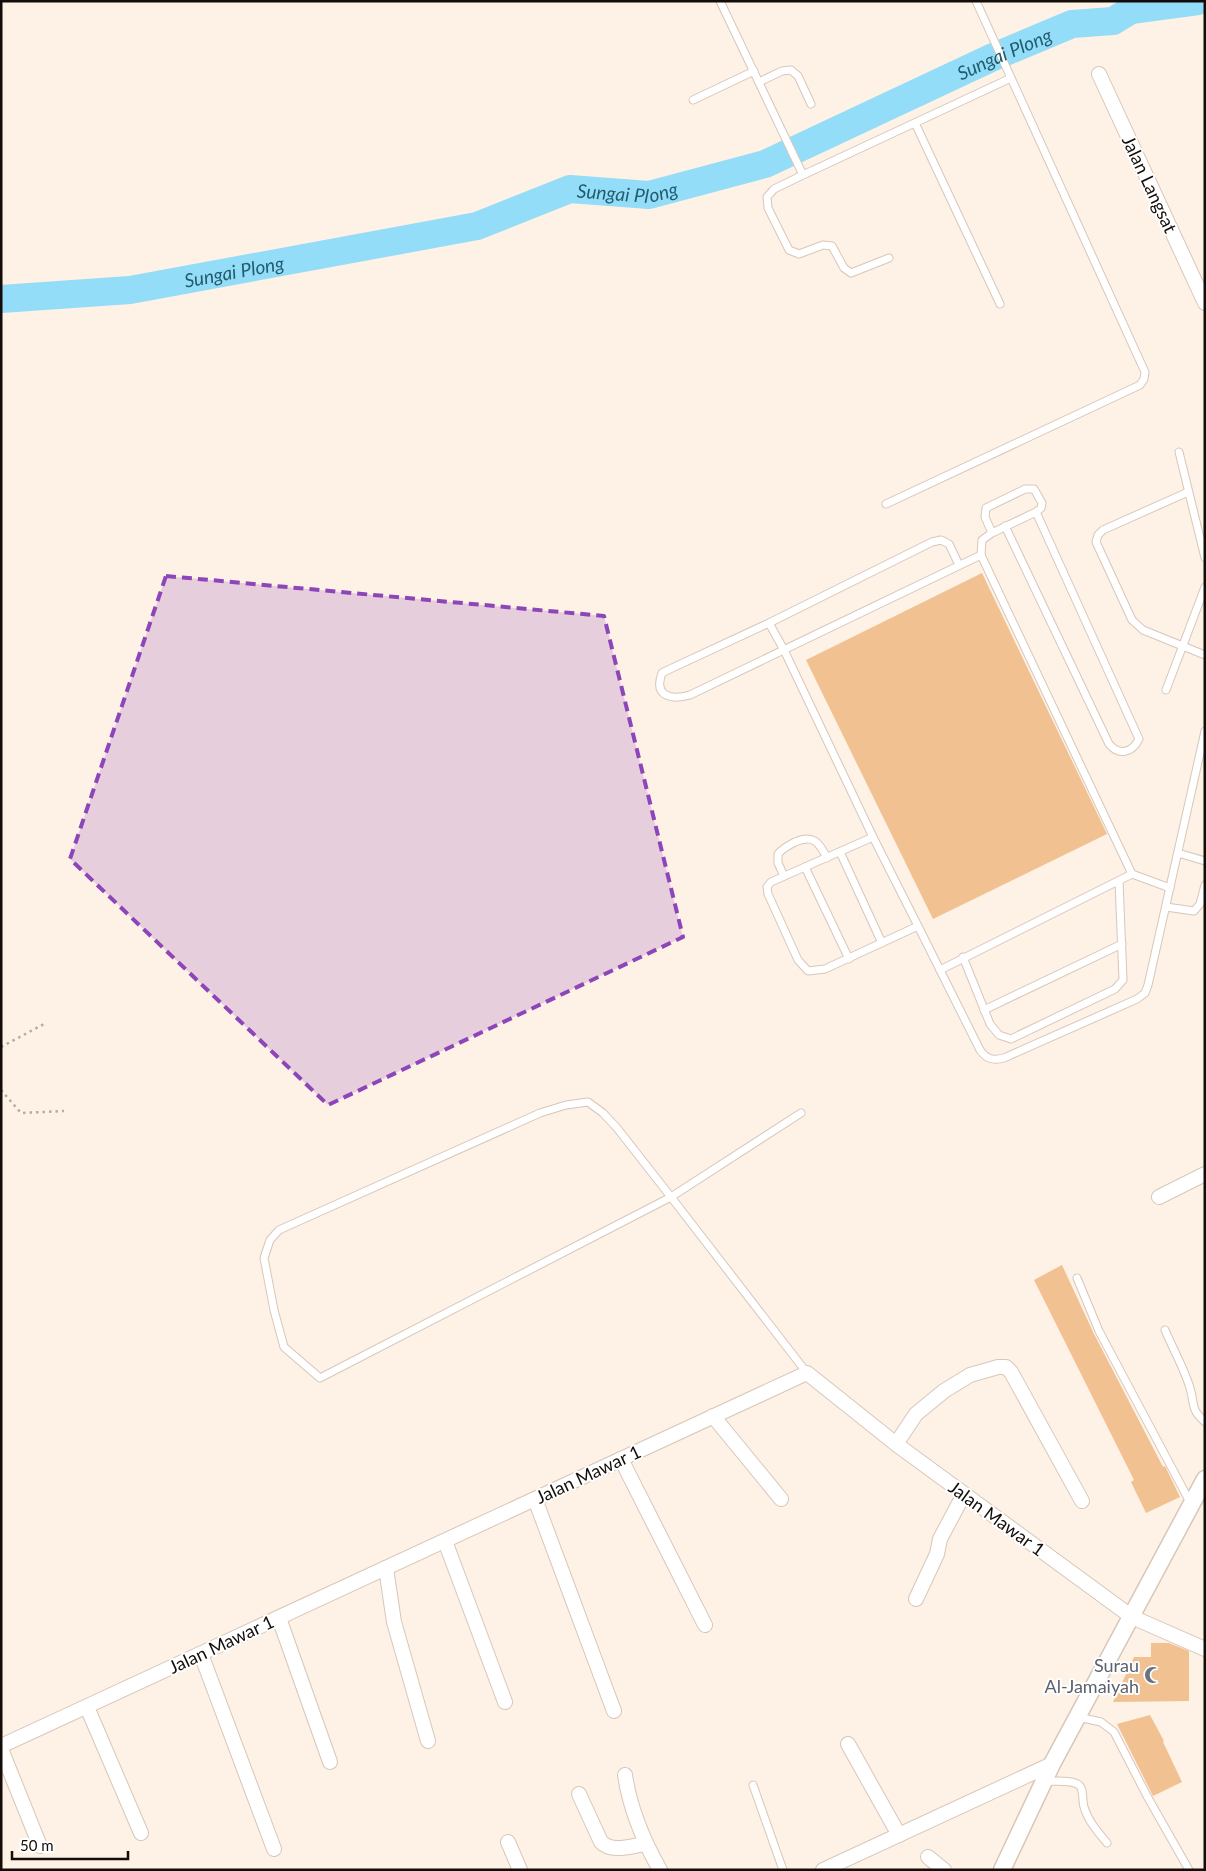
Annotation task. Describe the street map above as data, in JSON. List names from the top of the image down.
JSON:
{
  "streets": {
    "street": ["Jalan Langsat", "Jalan Mawar 1"]
  },
  "water": ["Sungai Plong"],
  "places": {
    "mosque": ["Surau Al-Jamaiyah"]
  },
  "scale_bar": "50 m"
}
